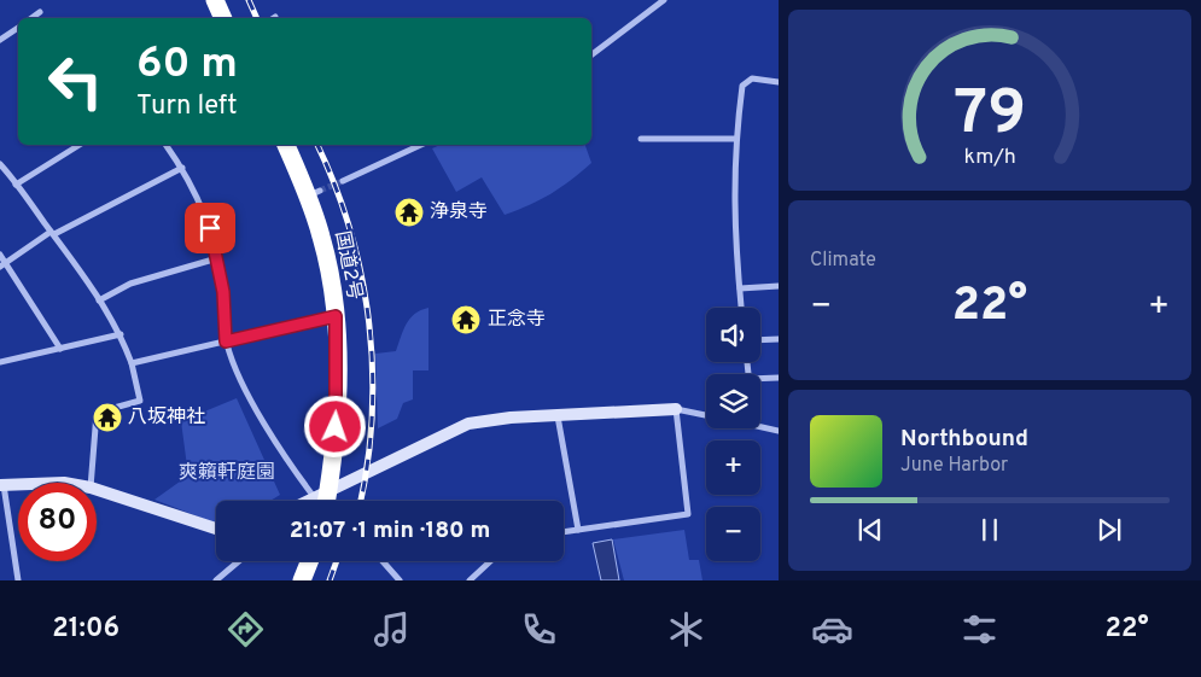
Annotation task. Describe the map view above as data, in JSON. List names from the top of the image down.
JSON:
{
  "streets": {
    "highway": ["国道2号"]
  },
  "parks": ["爽籟軒庭園"],
  "places": {
    "temple": ["浄泉寺", "正念寺", "八坂神社"]
  },
  "page": {
    "turn": ["60 m", "Turn left"],
    "tile": "Climate",
    "heat": ["−", "22°", "+"],
    "map_buttons": ["+", "−"],
    "song": ["Northbound", "June Harbor"],
    "limit": "80",
    "trip": "21:07 · 1 min · 180 m",
    "tabs": ["21:06", "22°"],
    "gauge": ["79", "km/h"]
  }
}
